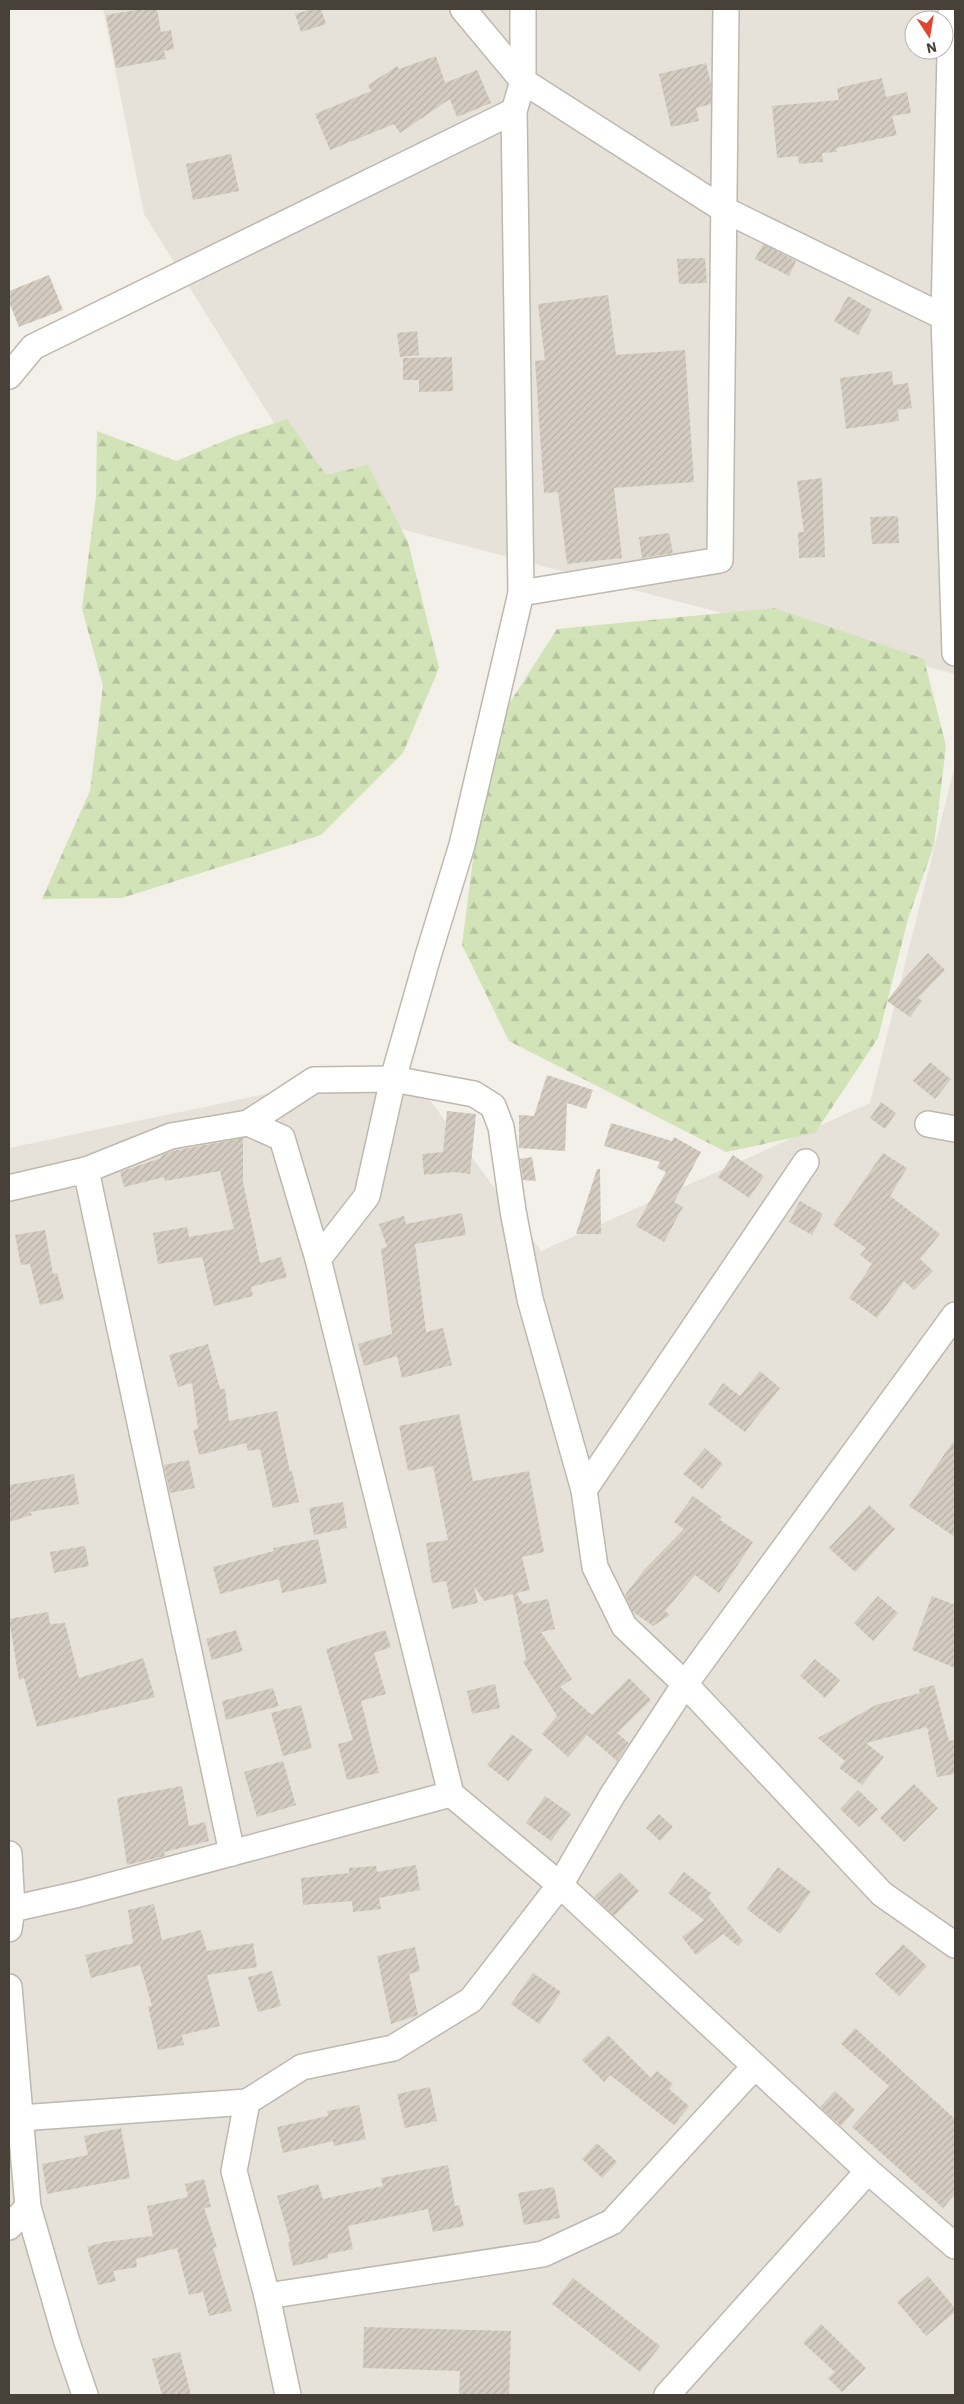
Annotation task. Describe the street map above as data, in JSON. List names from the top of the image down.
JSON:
{
  "north": "bottom"
}
